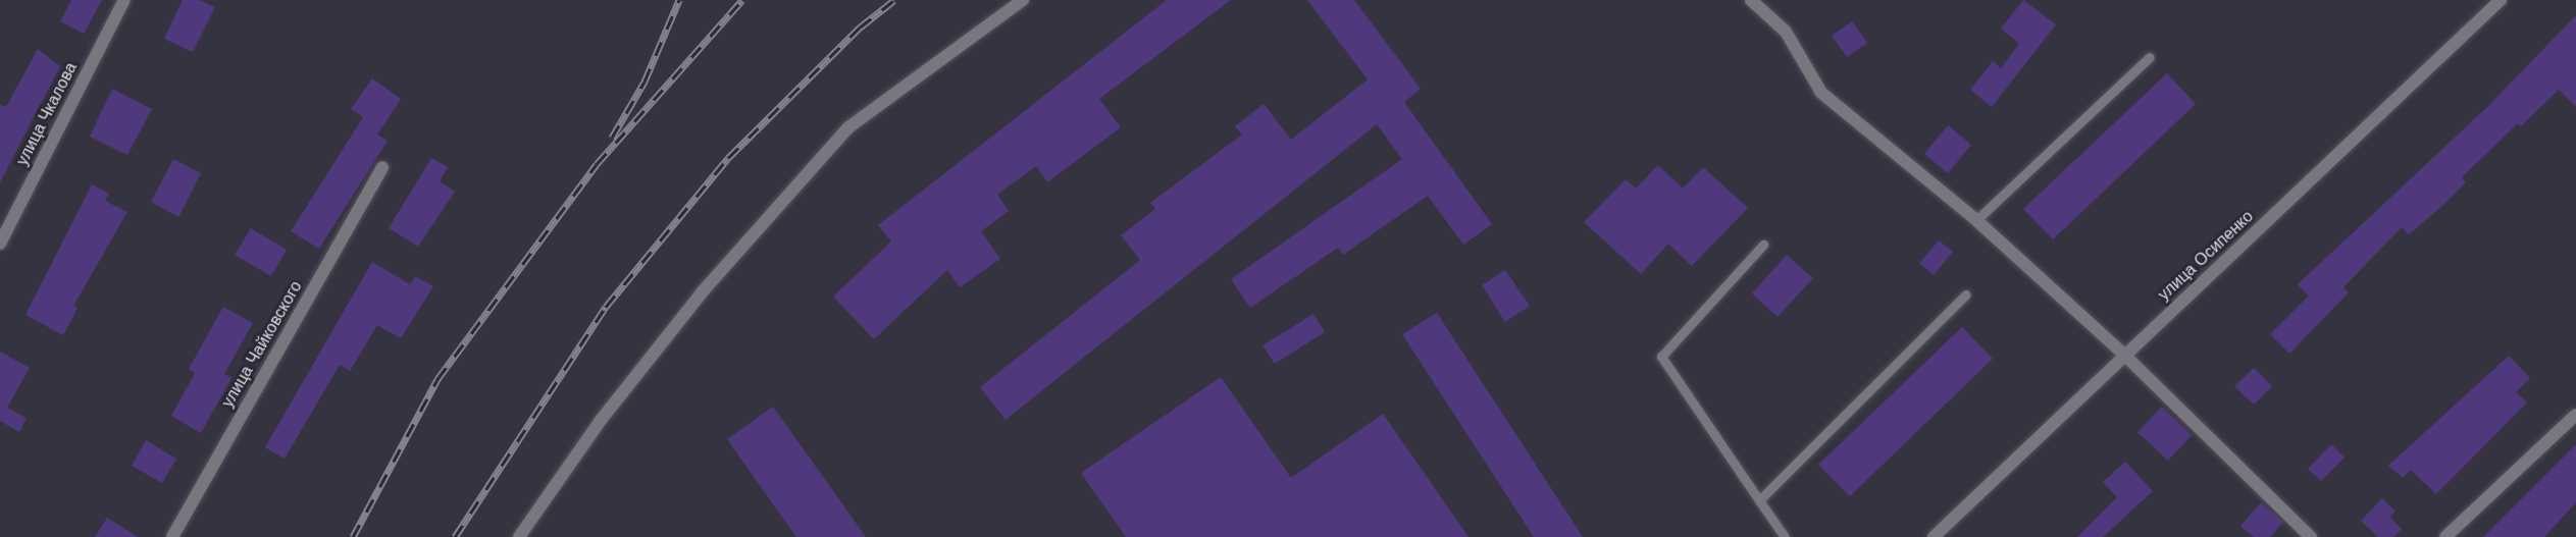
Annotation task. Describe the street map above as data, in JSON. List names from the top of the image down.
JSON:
{
  "streets": {
    "street": ["улица Чкалова", "улица Осипенко", "улица Чайковского"]
  }
}
